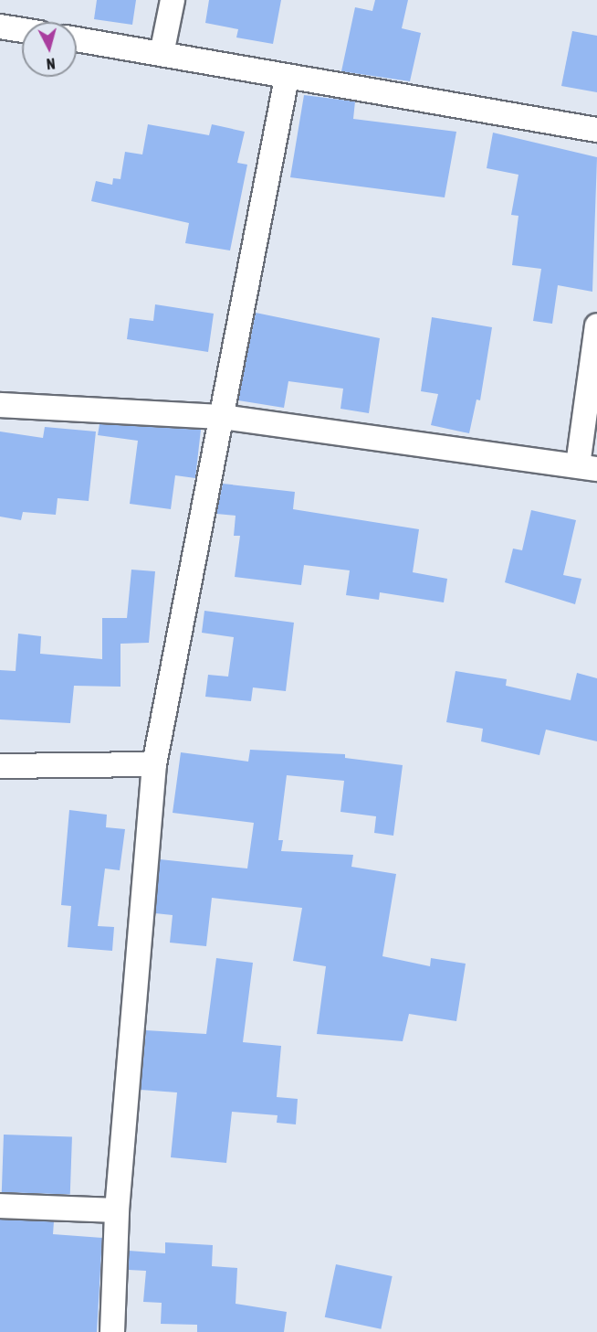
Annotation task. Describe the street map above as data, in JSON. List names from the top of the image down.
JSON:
{
  "north": "bottom"
}
